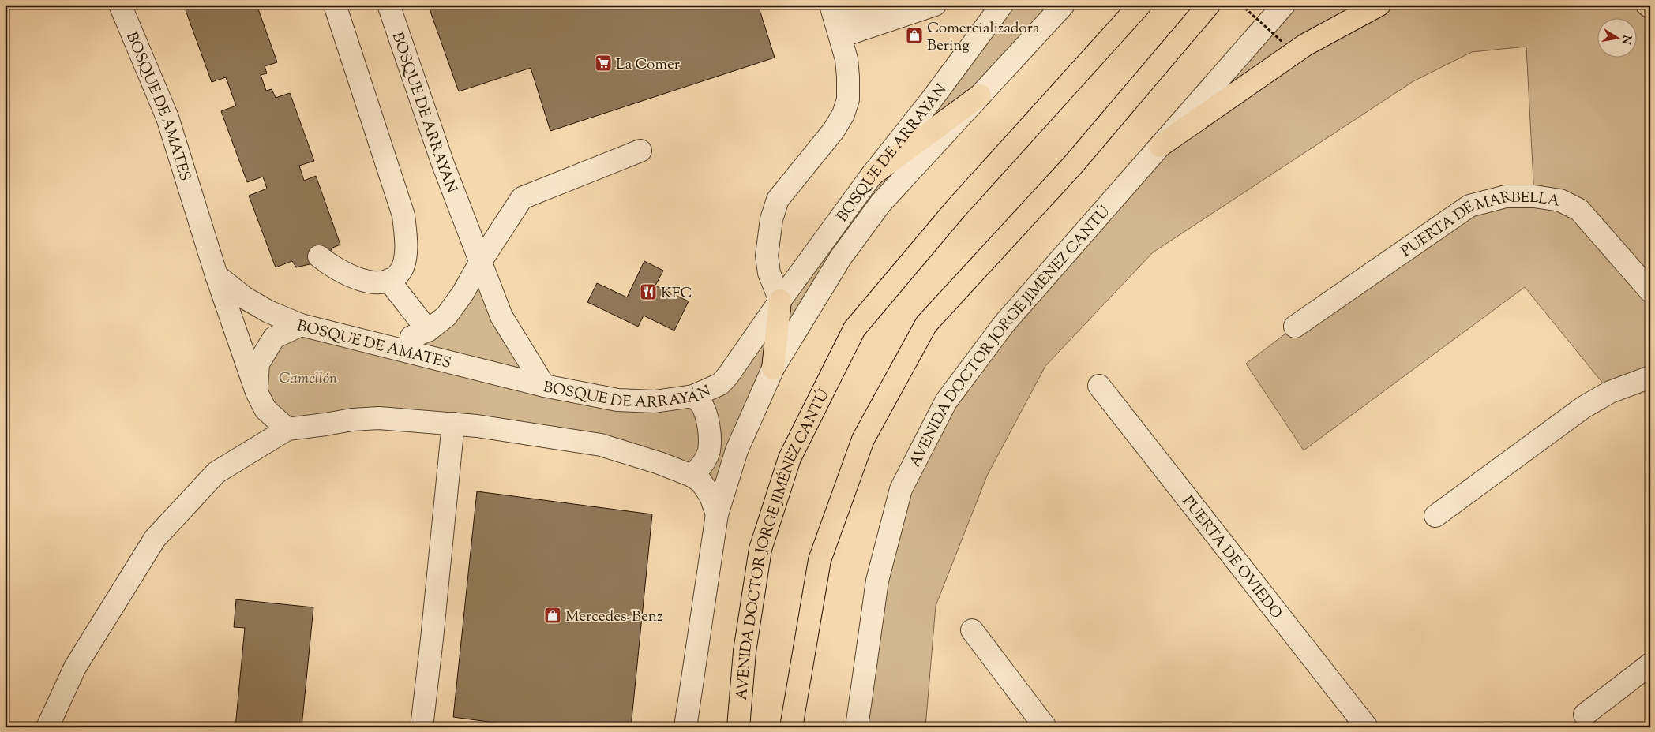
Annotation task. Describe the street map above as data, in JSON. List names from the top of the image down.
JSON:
{
  "streets": {
    "main road": ["AVENIDA DOCTOR JORGE JIMÉNEZ CANTÚ"],
    "street": [
      "BOSQUE DE AMATES",
      "BOSQUE DE ARRAYAN",
      "PUERTA DE MARBELLA",
      "BOSQUE DE ARRAYÁN",
      "PUERTA DE OVIEDO"
    ]
  },
  "crossings": [
    ["BOSQUE DE AMATES", "BOSQUE DE ARRAYÁN"],
    ["BOSQUE DE ARRAYAN", "BOSQUE DE ARRAYÁN"]
  ],
  "parks": ["Camellón"],
  "places": {
    "shop": ["Comercializadora Bering", "Mercedes-Benz"],
    "supermarket": ["La Comer"],
    "restaurant": ["KFC"]
  },
  "north": "right"
}
